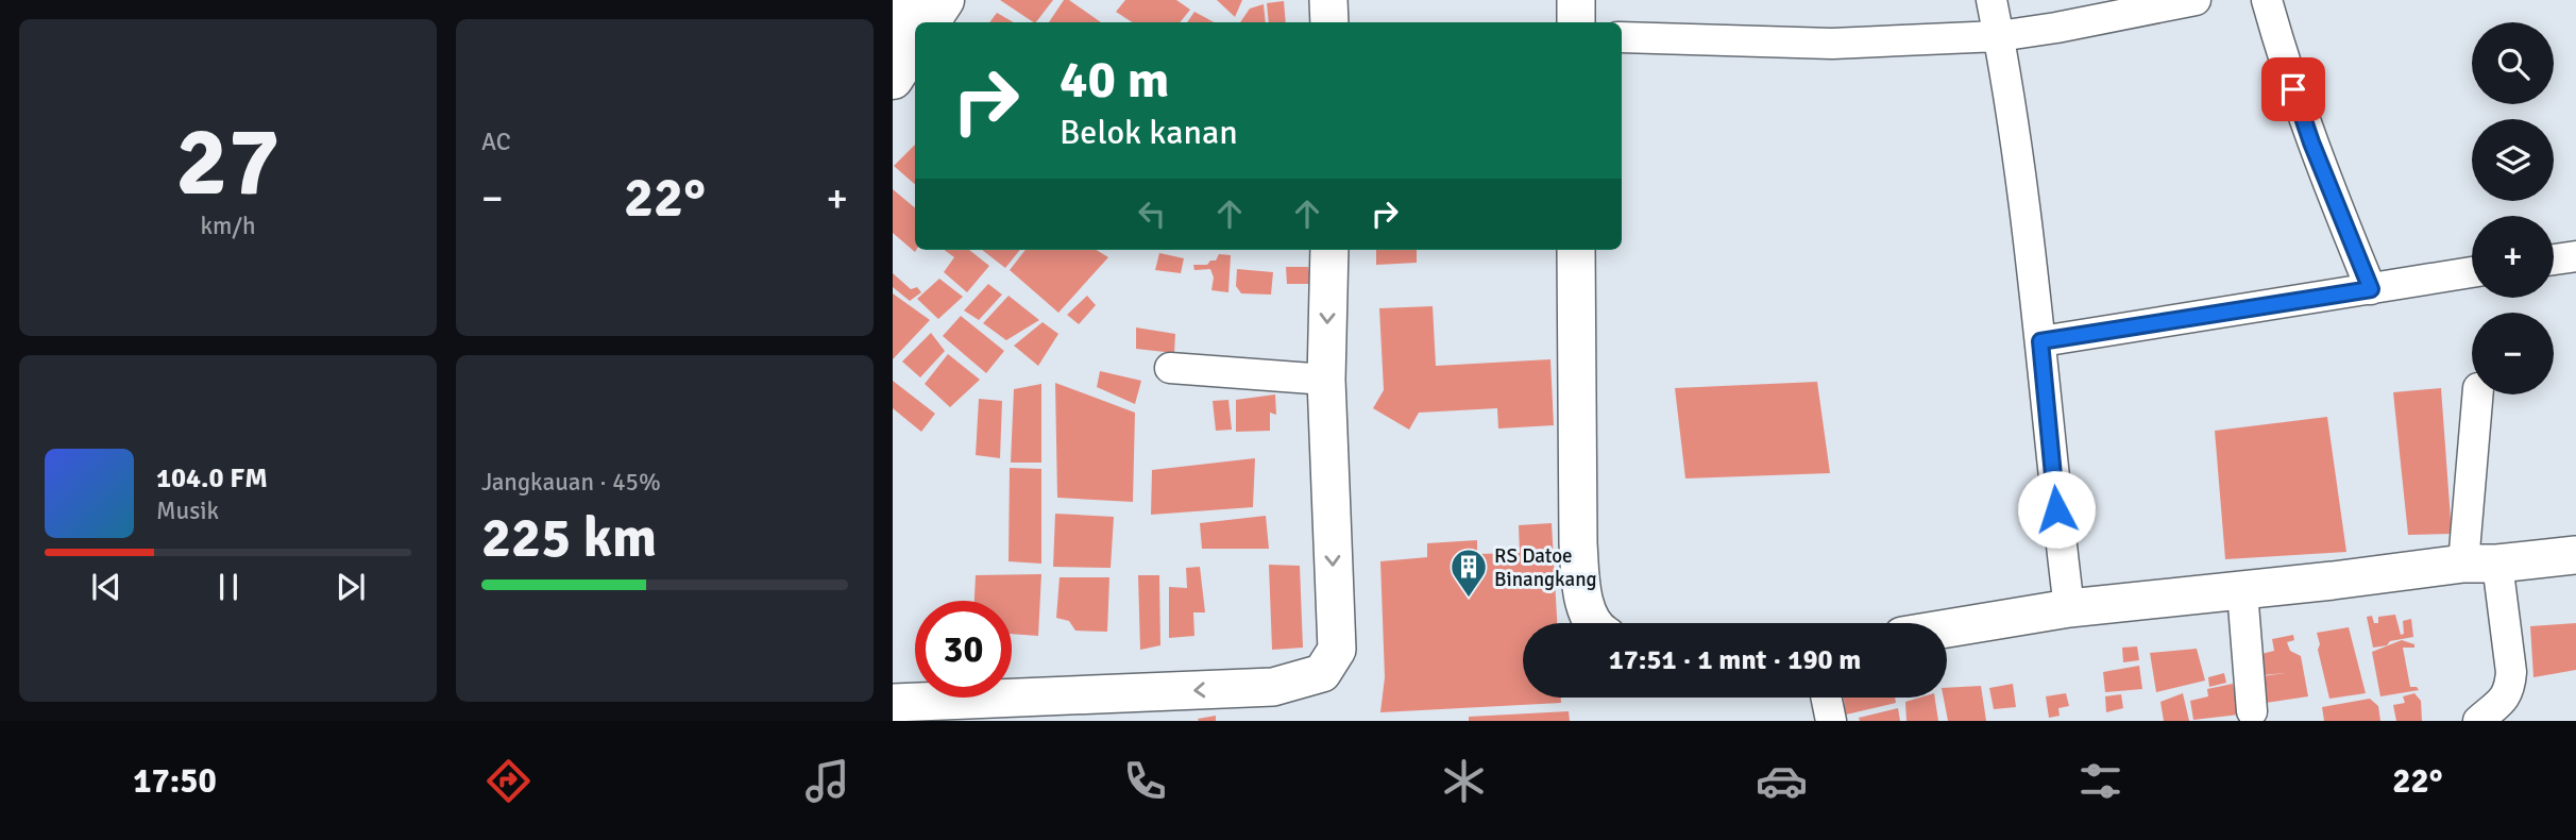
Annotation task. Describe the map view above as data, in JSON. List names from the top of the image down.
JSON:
{
  "places": {
    "building": ["RS Datoe Binangkang"]
  },
  "page": {
    "tile": [
      ["27", "km/h"],
      "AC",
      ["Jangkauan · 45%", "225 km"]
    ],
    "map_buttons": ["+", "−"],
    "turn": ["40 m", "Belok kanan"],
    "heat": ["−", "22°", "+"],
    "song": ["104.0 FM", "Musik"],
    "limit": "30",
    "trip": "17:51 · 1 mnt · 190 m",
    "tabs": ["17:50", "22°"]
  }
}
